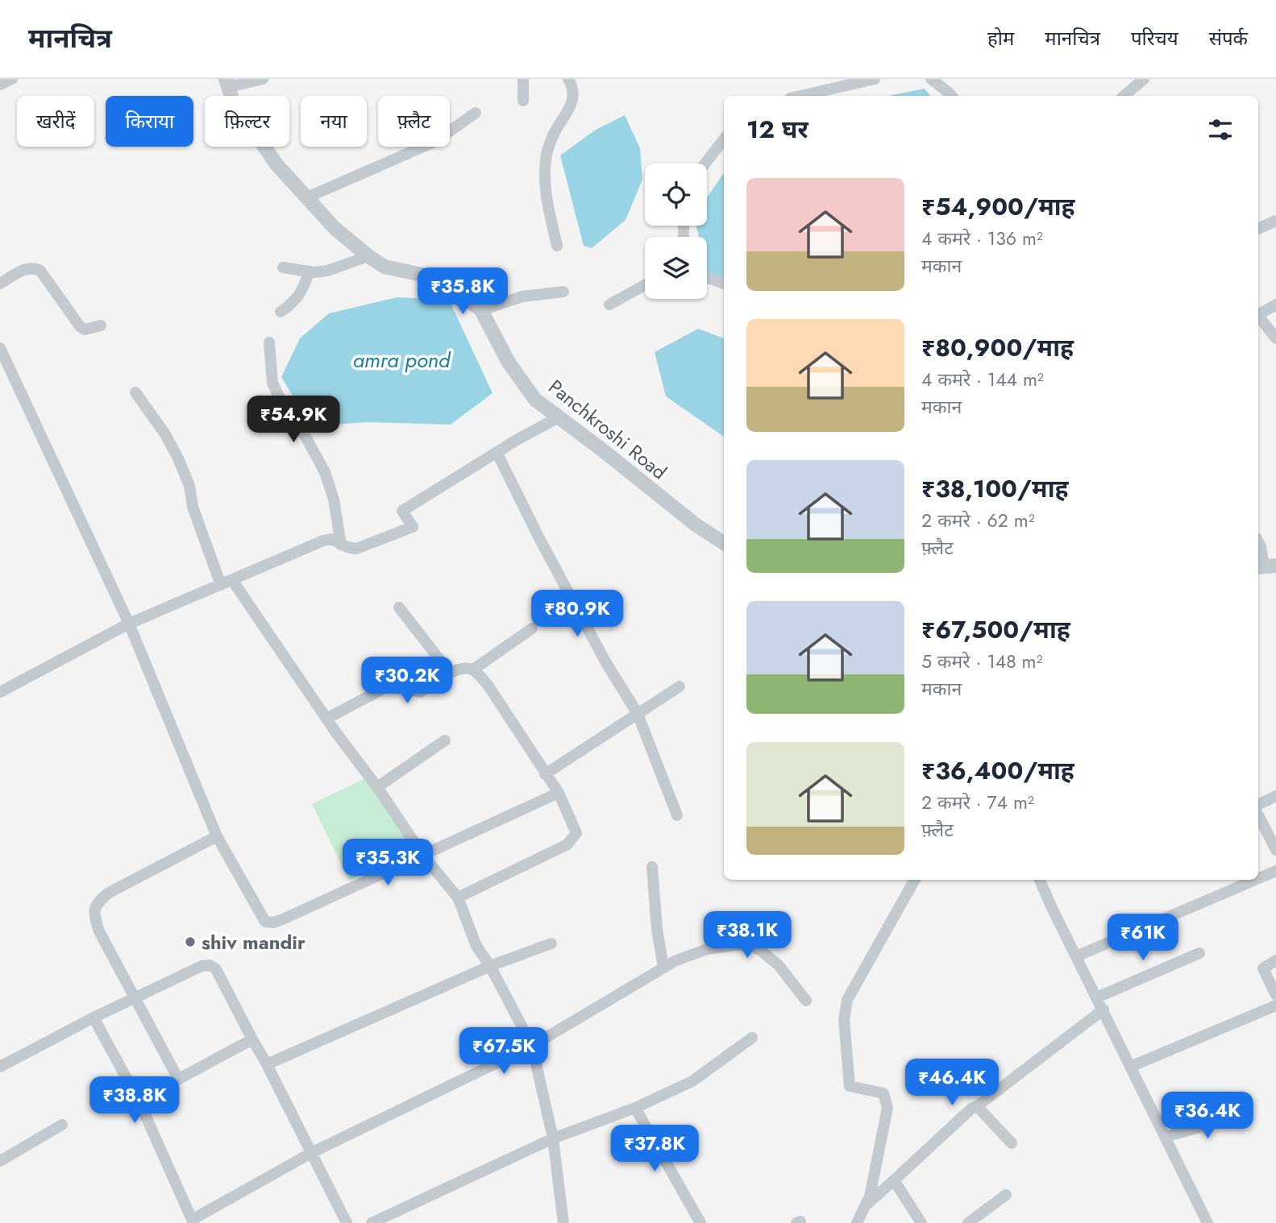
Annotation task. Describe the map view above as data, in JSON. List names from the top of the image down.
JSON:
{
  "streets": {
    "street": ["Panchkroshi Road"]
  },
  "water": ["amra pond"],
  "places": ["shiv mandir"],
  "page": {
    "header": "मानचित्र",
    "nav": [
      "होम",
      "मानचित्र",
      "परिचय",
      "संपर्क"
    ],
    "chip": [
      "खरीदें",
      "किराया",
      "फ़िल्टर",
      "नया",
      "फ़्लैट"
    ],
    "heading": "12 घर",
    "list": [
      {
        "name": "₹54,900/माह",
        "note": "4 कमरे · 136 m² · मकान"
      },
      {
        "name": "₹80,900/माह",
        "note": "4 कमरे · 144 m² · मकान"
      },
      {
        "name": "₹38,100/माह",
        "note": "2 कमरे · 62 m² · फ़्लैट"
      },
      {
        "name": "₹67,500/माह",
        "note": "5 कमरे · 148 m² · मकान"
      },
      {
        "name": "₹36,400/माह",
        "note": "2 कमरे · 74 m² · फ़्लैट"
      }
    ],
    "price": [
      "₹35.8K",
      "₹54.9K",
      "₹80.9K",
      "₹30.2K",
      "₹35.3K",
      "₹38.1K",
      "₹61K",
      "₹67.5K",
      "₹46.4K",
      "₹38.8K",
      "₹36.4K",
      "₹37.8K"
    ]
  }
}
